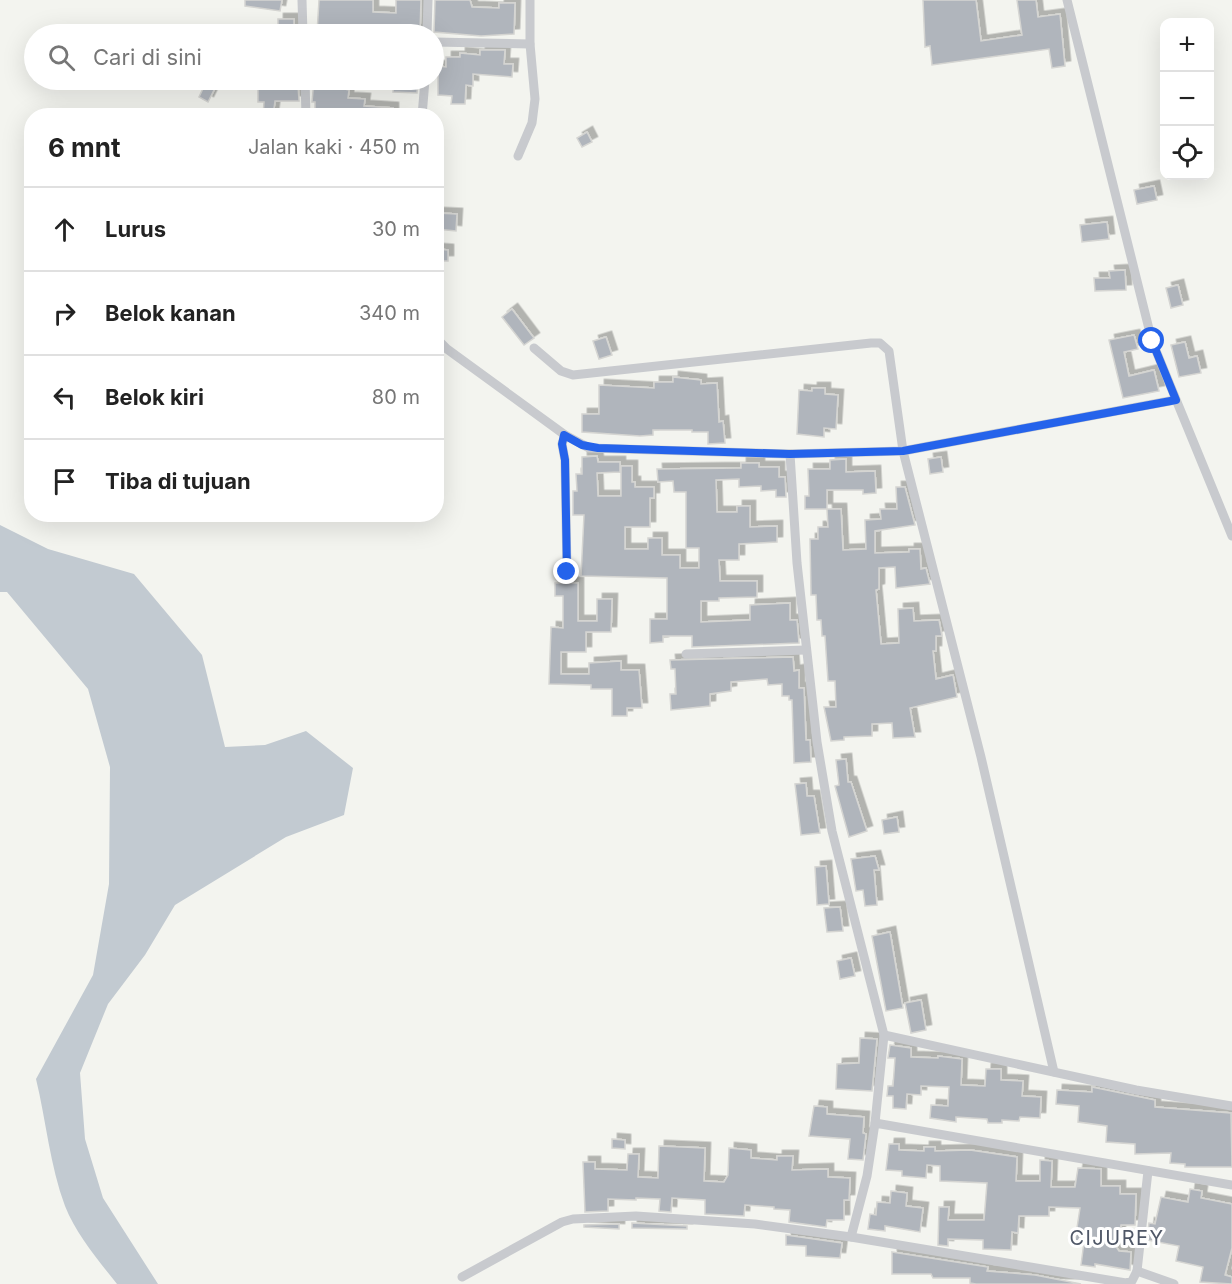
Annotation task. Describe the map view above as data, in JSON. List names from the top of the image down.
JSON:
{
  "districts": ["CIJUREY"],
  "page": {
    "map_buttons": ["+", "−"],
    "search": "Cari di sini",
    "heading": ["6 mnt", "Jalan kaki · 450 m"],
    "list": [
      ["Lurus", "30 m"],
      ["Belok kanan", "340 m"],
      ["Belok kiri", "80 m"],
      "Tiba di tujuan"
    ]
  }
}
